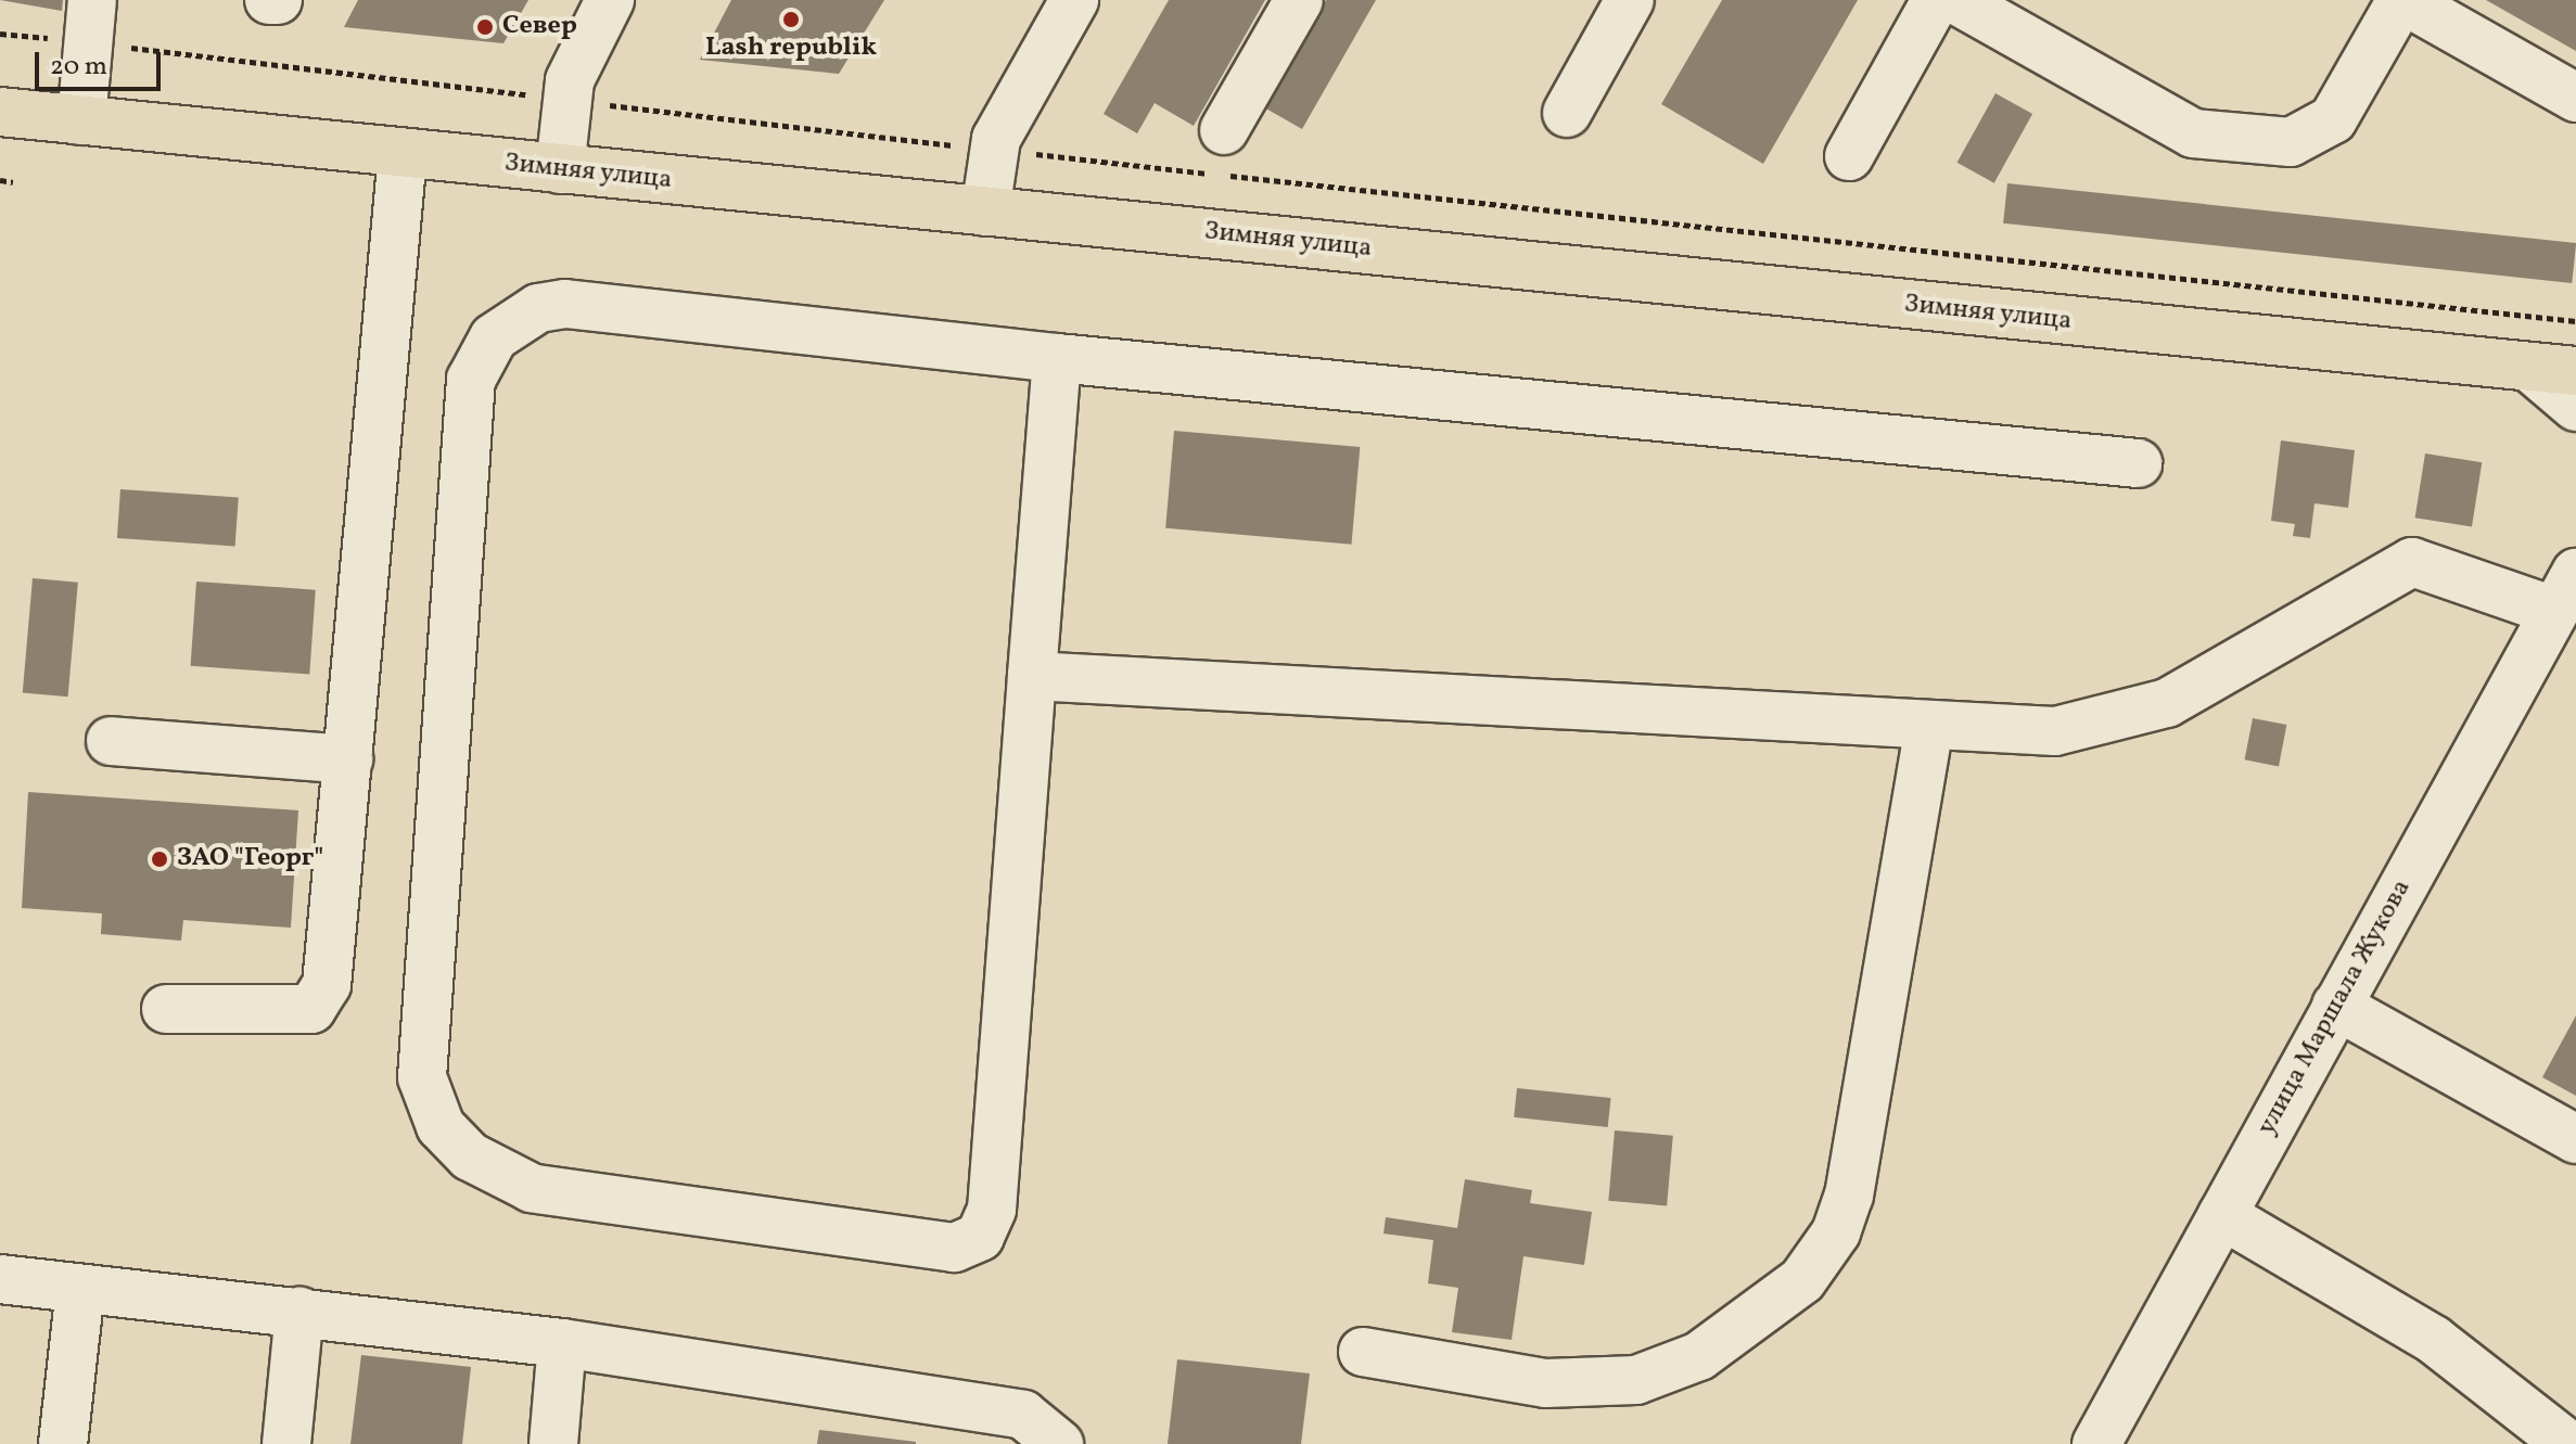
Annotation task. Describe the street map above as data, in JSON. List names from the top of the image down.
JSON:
{
  "streets": {
    "main road": ["Зимняя улица"],
    "street": ["улица Маршала Жукова"]
  },
  "places": ["Lash republik", "Север", "ЗАО \"Георг\""],
  "scale_bar": "20 m"
}
